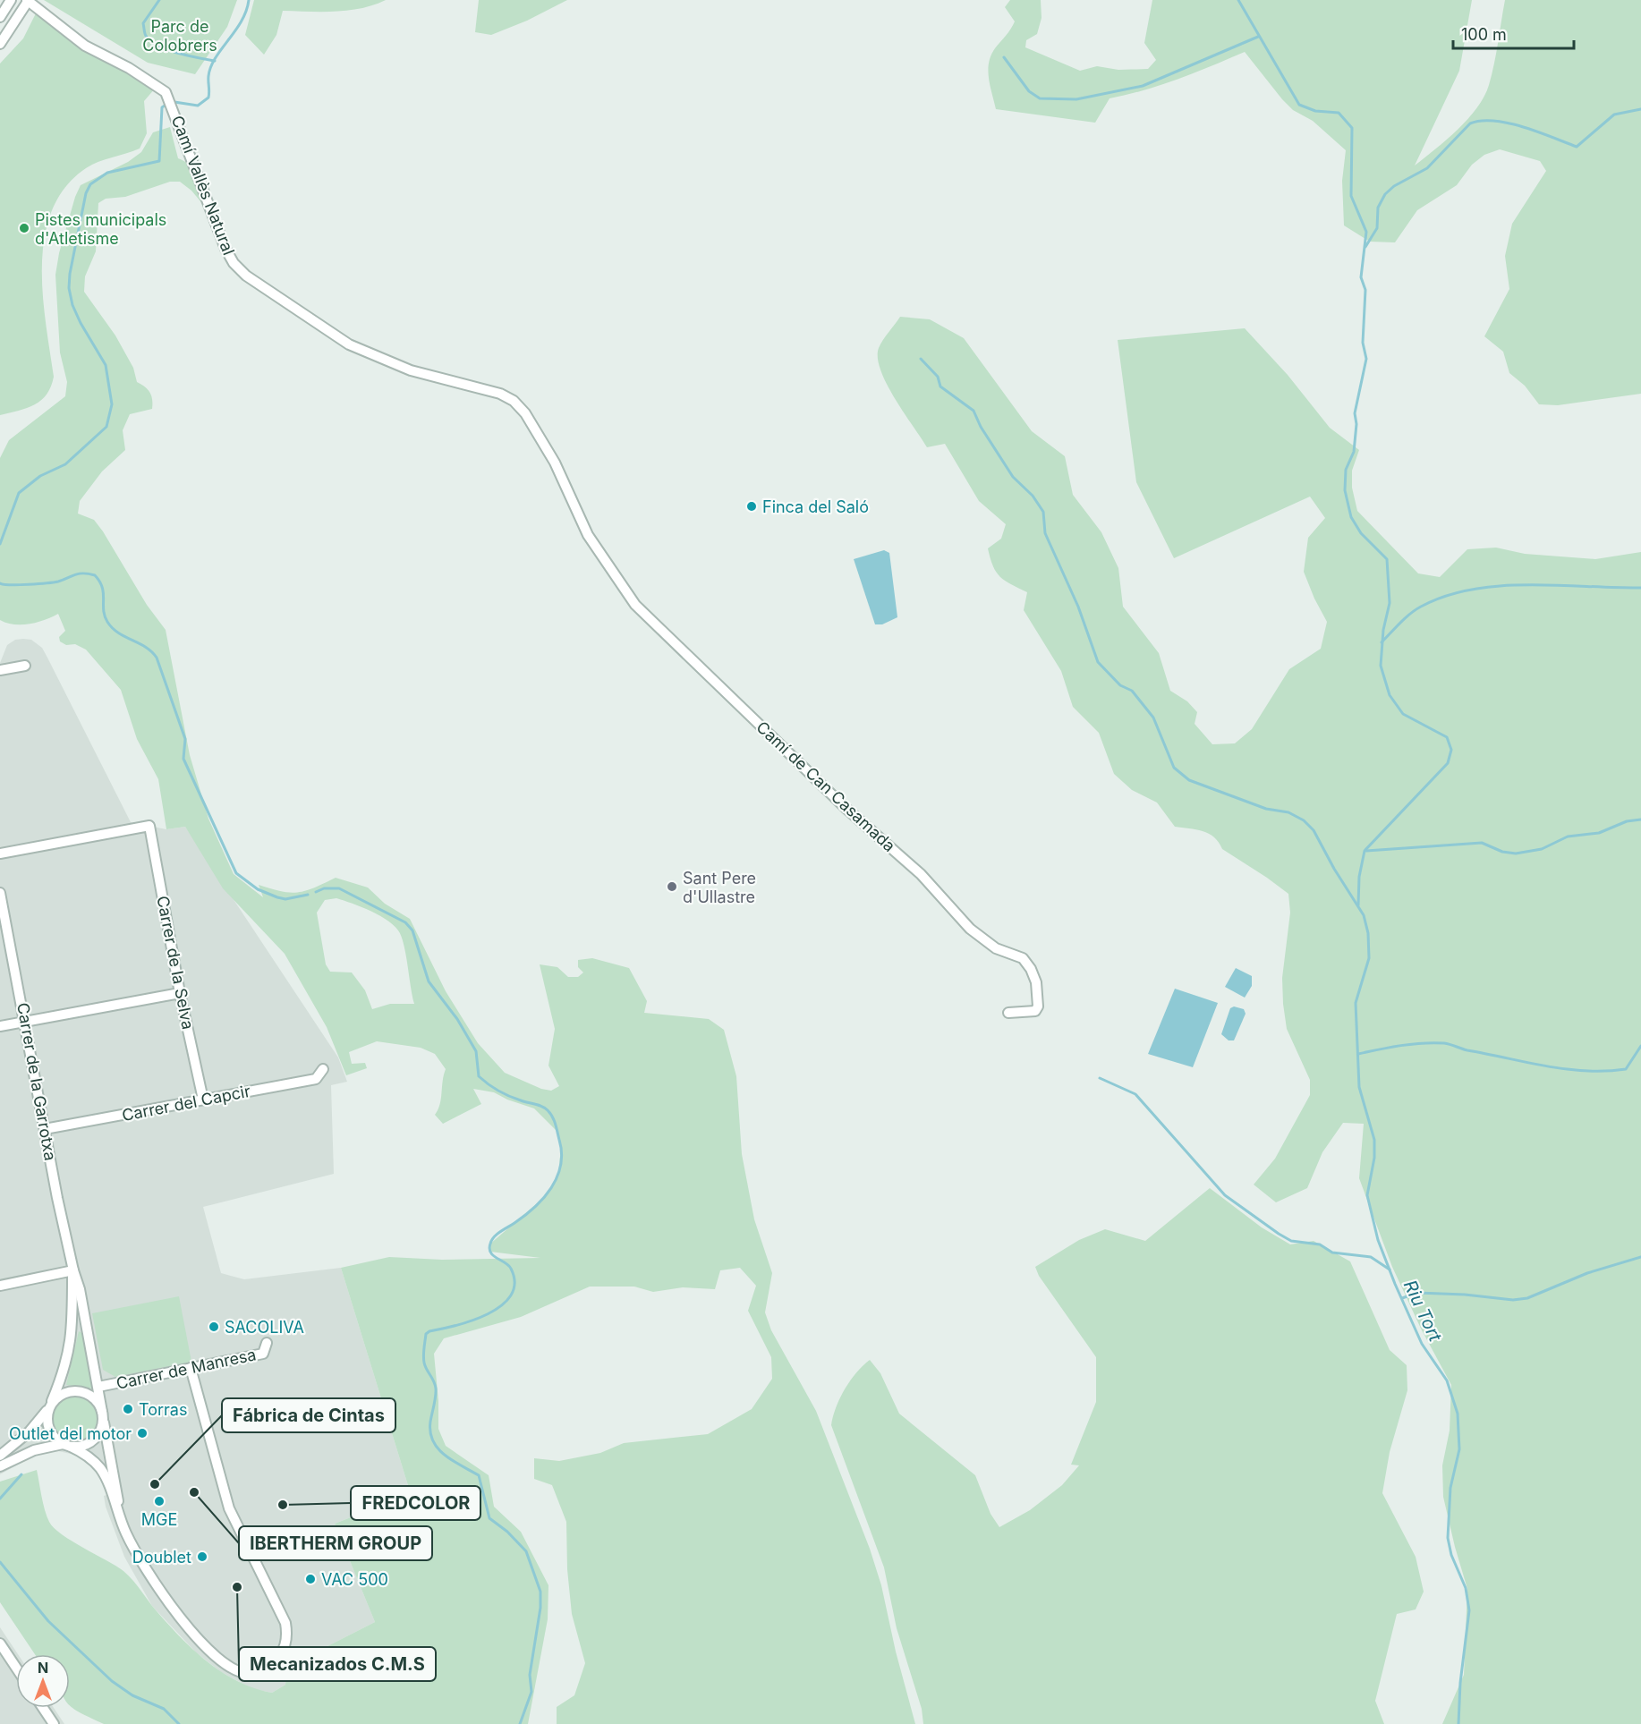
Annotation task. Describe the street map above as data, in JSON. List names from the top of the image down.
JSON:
{
  "streets": {
    "street": [
      "Camí Vallès Natural",
      "Camí de Can Casamada",
      "Carrer de la Selva",
      "Carrer de la Garrotxa",
      "Carrer del Capcir",
      "Carrer de Manresa"
    ]
  },
  "crossings": [
    ["Camí Vallès Natural", "Camí de Can Casamada"],
    ["Carrer de la Selva", "Carrer del Capcir"],
    ["Carrer de la Garrotxa", "Carrer del Capcir"],
    ["Carrer de la Garrotxa", "Carrer de Manresa"]
  ],
  "water": ["Riu Tort"],
  "parks": ["Parc de Colobrers"],
  "places": [
    "Pistes municipals d'Atletisme",
    "Finca del Saló",
    "Sant Pere d'Ullastre",
    "SACOLIVA",
    "Torras",
    "Outlet del motor",
    "Fábrica de Cintas",
    "IBERTHERM GROUP",
    "MGE",
    "FREDCOLOR",
    "Doublet",
    "VAC 500",
    "Mecanizados C.M.S"
  ],
  "scale_bar": "100 m",
  "north": "top"
}
